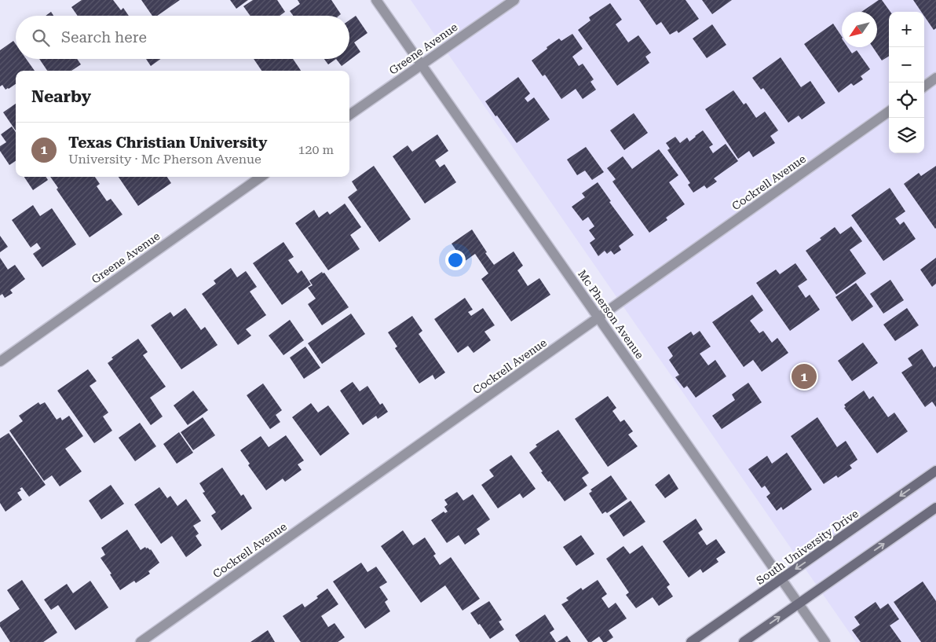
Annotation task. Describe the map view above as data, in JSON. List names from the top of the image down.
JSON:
{
  "streets": {
    "main road": ["South University Drive"],
    "street": ["Greene Avenue", "Cockrell Avenue", "Mc Pherson Avenue"]
  },
  "crossings": [
    ["Greene Avenue", "Mc Pherson Avenue"],
    ["Cockrell Avenue", "Mc Pherson Avenue"],
    ["Mc Pherson Avenue", "South University Drive"]
  ],
  "north": "bottom left",
  "page": {
    "map_buttons": ["+", "−"],
    "search": "Search here",
    "heading": "Nearby",
    "list": [
      {
        "mark": "1",
        "name": "Texas Christian University",
        "note": "University · Mc Pherson Avenue",
        "value": "120 m"
      }
    ],
    "pins": "1"
  }
}
